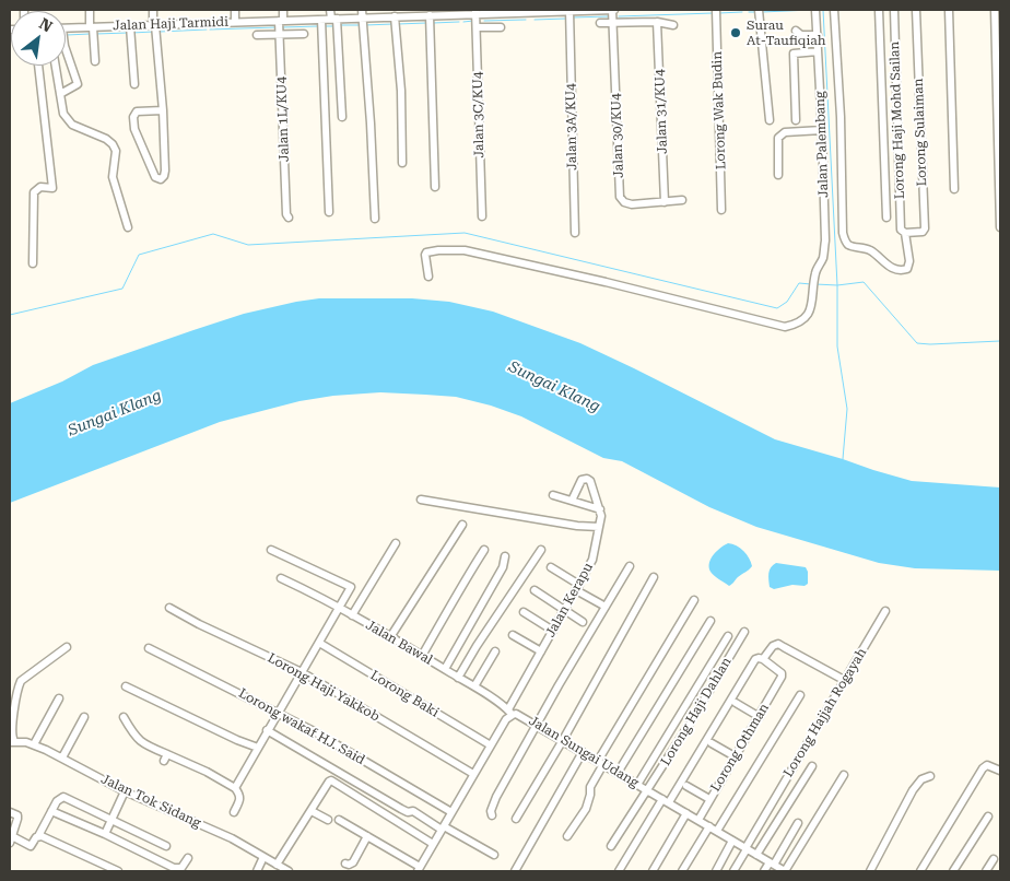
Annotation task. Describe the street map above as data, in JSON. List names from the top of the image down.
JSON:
{
  "streets": {
    "street": [
      "Jalan Haji Tarmidi",
      "Lorong Wak Budin",
      "Jalan 31/KU4",
      "Jalan 3C/KU4",
      "Jalan 1L/KU4",
      "Lorong Haji Mohd Sailan",
      "Jalan 3A/KU4",
      "Lorong Sulaiman",
      "Jalan 30/KU4",
      "Jalan Palembang",
      "Jalan Kerapu",
      "Jalan Bawal",
      "Lorong Haji Yakkob",
      "Lorong Baki",
      "Lorong Haji Dahlan",
      "Lorong Hajjah Rogayah",
      "Lorong wakaf HJ. Said",
      "Lorong Othman",
      "Jalan Sungai Udang",
      "Jalan Tok Sidang"
    ]
  },
  "crossings": [
    ["Jalan Haji Tarmidi", "Jalan 3C/KU4"],
    ["Jalan Haji Tarmidi", "Jalan 1L/KU4"],
    ["Jalan Haji Tarmidi", "Jalan 3A/KU4"],
    ["Jalan Haji Tarmidi", "Jalan 30/KU4"],
    ["Jalan 31/KU4", "Jalan 30/KU4"],
    ["Lorong Haji Mohd Sailan", "Lorong Sulaiman"],
    ["Jalan Kerapu", "Jalan Bawal"],
    ["Jalan Kerapu", "Jalan Sungai Udang"],
    ["Jalan Bawal", "Jalan Sungai Udang"],
    ["Lorong Haji Yakkob", "Jalan Sungai Udang"],
    ["Lorong Baki", "Jalan Sungai Udang"],
    ["Lorong Haji Dahlan", "Jalan Sungai Udang"],
    ["Lorong Hajjah Rogayah", "Jalan Sungai Udang"],
    ["Lorong wakaf HJ. Said", "Jalan Sungai Udang"],
    ["Lorong Othman", "Jalan Sungai Udang"]
  ],
  "water": ["Sungai Klang"],
  "places": ["Surau At-Taufiqiah"],
  "north": "top right"
}
